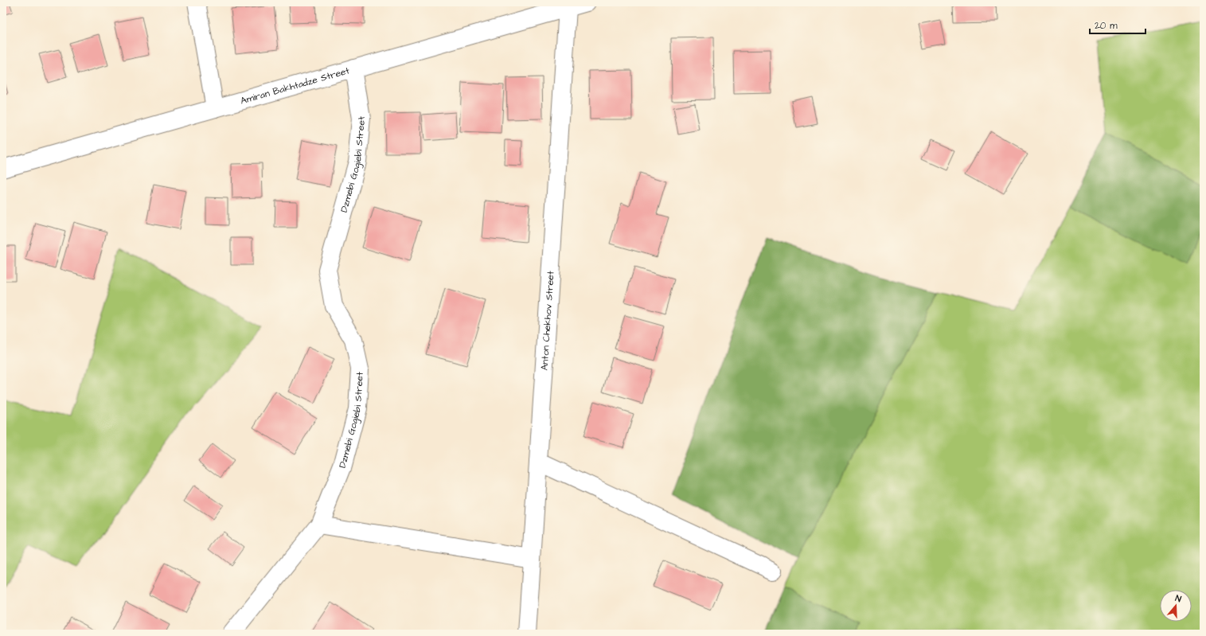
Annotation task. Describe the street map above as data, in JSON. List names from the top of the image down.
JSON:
{
  "streets": {
    "street": ["Amiran Bakhtadze Street", "Dzmebi Gogiebi Street", "Anton Chekhov Street"]
  },
  "crossings": [
    ["Amiran Bakhtadze Street", "Dzmebi Gogiebi Street"],
    ["Amiran Bakhtadze Street", "Anton Chekhov Street"]
  ],
  "scale_bar": "20 m",
  "north": "top"
}
